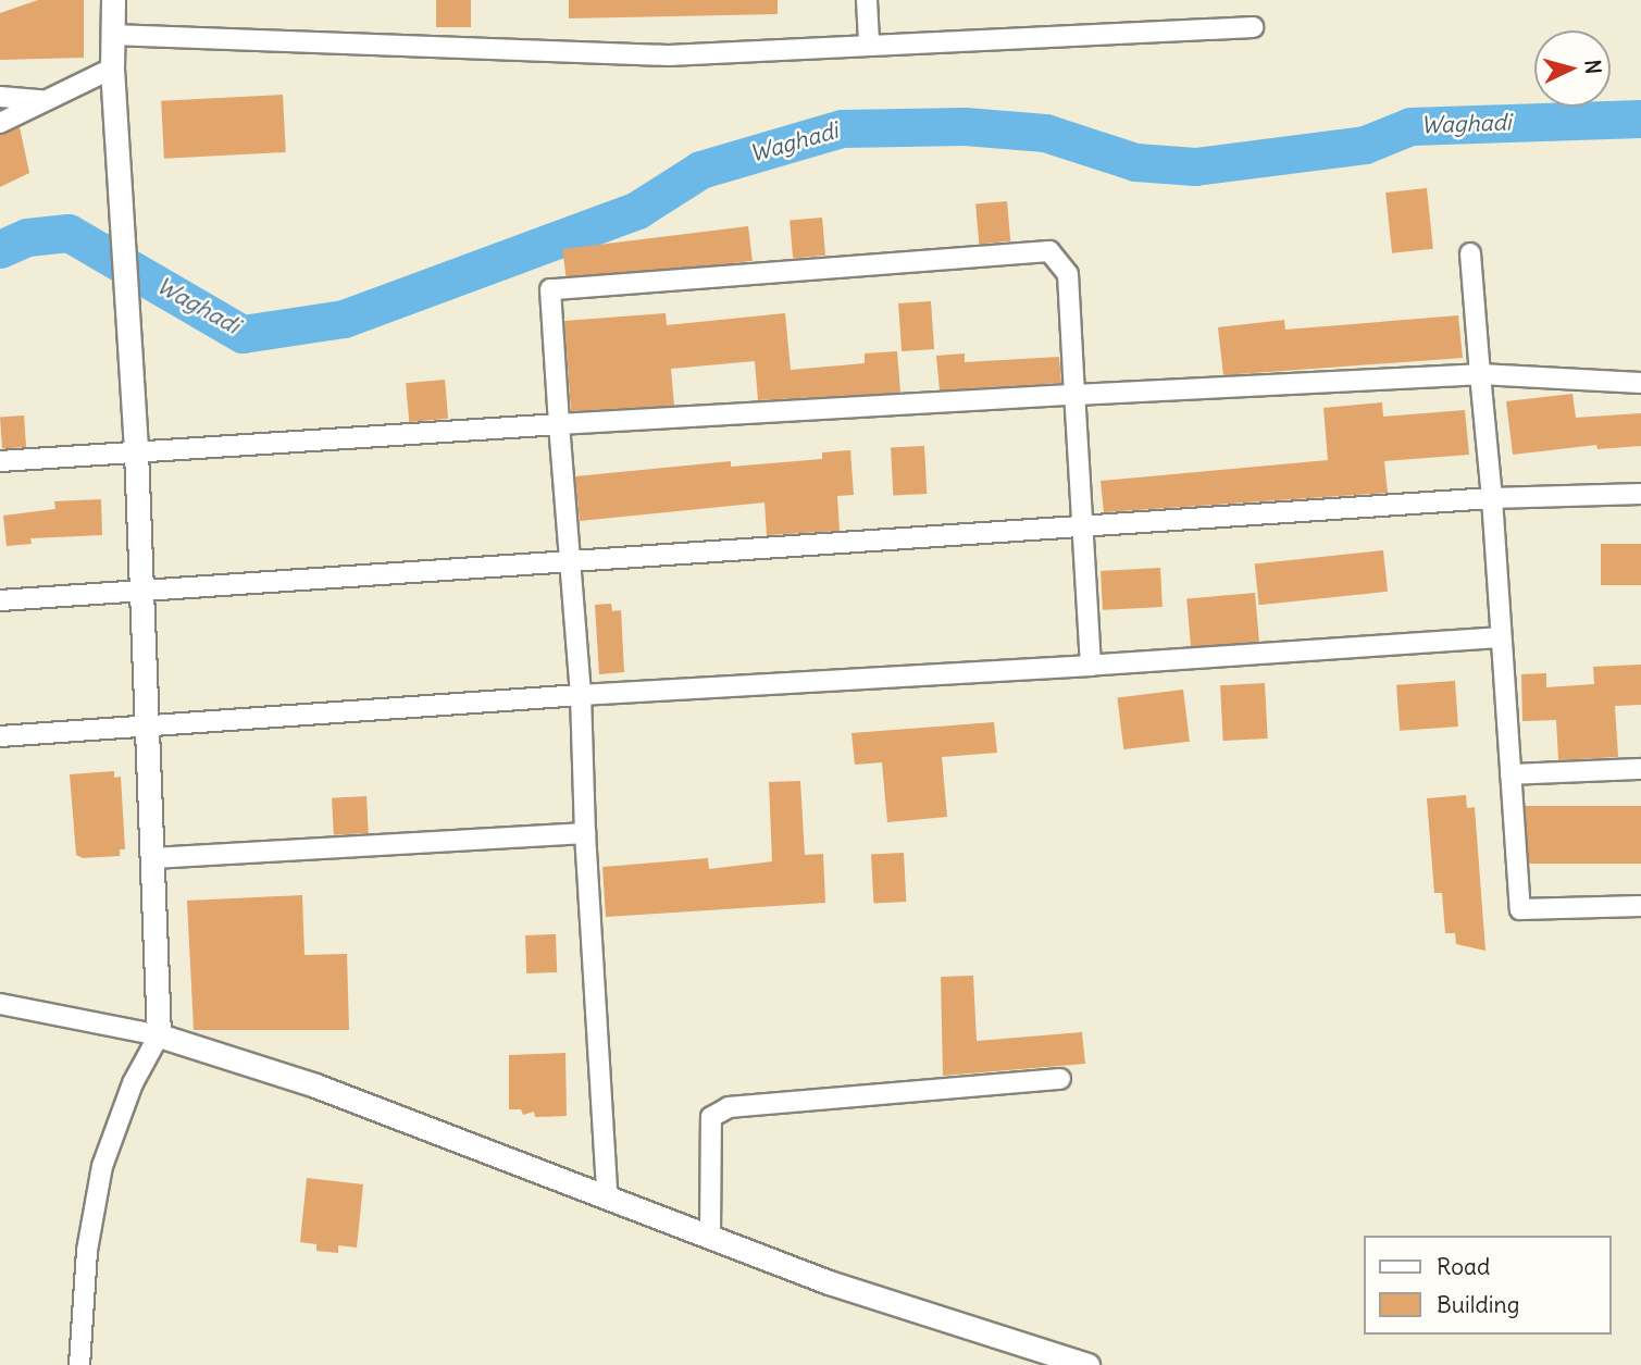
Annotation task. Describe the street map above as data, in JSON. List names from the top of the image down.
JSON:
{
  "water": ["Waghadi"],
  "legend": ["Road", "Building"],
  "north": "right"
}
